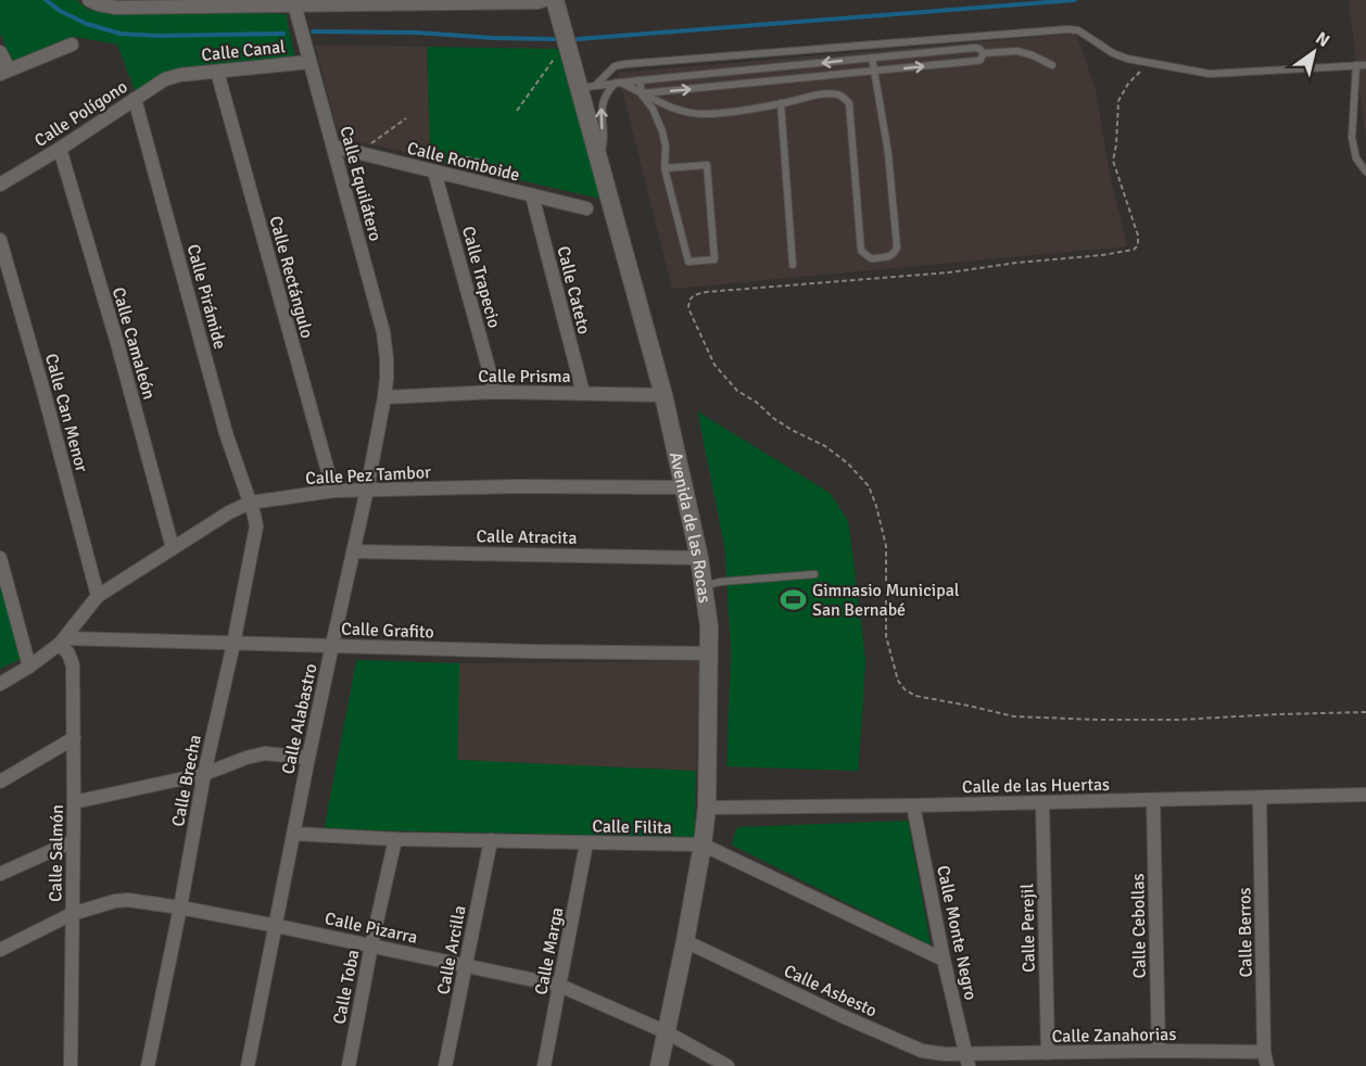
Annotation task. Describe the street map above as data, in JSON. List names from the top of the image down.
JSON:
{
  "streets": {
    "street": [
      "Calle Canal",
      "Calle Polígono",
      "Calle Romboide",
      "Calle Equilátero",
      "Calle Rectángulo",
      "Calle Trapecio",
      "Calle Cateto",
      "Calle Pirámide",
      "Calle Camaleón",
      "Calle Prisma",
      "Calle Can Menor",
      "Calle Pez Tambor",
      "Avenida de las Rocas",
      "Calle Atracita",
      "Calle Grafito",
      "Calle Alabastro",
      "Calle Brecha",
      "Calle de las Huertas",
      "Calle Filita",
      "Calle Salmón",
      "Calle Cebollas",
      "Calle Pizarra",
      "Calle Perejil",
      "Calle Monte Negro",
      "Calle Berros",
      "Calle Arcilla",
      "Calle Marga",
      "Calle Toba",
      "Calle Asbesto",
      "Calle Zanahorias"
    ]
  },
  "crossings": [
    ["Calle Canal", "Calle Polígono"],
    ["Calle Canal", "Calle Equilátero"],
    ["Calle Canal", "Calle Rectángulo"],
    ["Calle Polígono", "Calle Pirámide"],
    ["Calle Polígono", "Calle Camaleón"],
    ["Calle Romboide", "Calle Equilátero"],
    ["Calle Romboide", "Calle Trapecio"],
    ["Calle Romboide", "Calle Cateto"],
    ["Calle Equilátero", "Calle Alabastro"],
    ["Calle Rectángulo", "Calle Pez Tambor"],
    ["Calle Trapecio", "Calle Prisma"],
    ["Calle Cateto", "Calle Prisma"],
    ["Calle Pirámide", "Calle Pez Tambor"],
    ["Calle Pirámide", "Calle Brecha"],
    ["Calle Camaleón", "Calle Pez Tambor"],
    ["Calle Prisma", "Avenida de las Rocas"],
    ["Calle Prisma", "Calle Alabastro"],
    ["Calle Can Menor", "Calle Pez Tambor"],
    ["Calle Pez Tambor", "Avenida de las Rocas"],
    ["Calle Pez Tambor", "Calle Grafito"],
    ["Calle Pez Tambor", "Calle Alabastro"],
    ["Calle Pez Tambor", "Calle Brecha"],
    ["Calle Pez Tambor", "Calle Salmón"],
    ["Avenida de las Rocas", "Calle Atracita"],
    ["Avenida de las Rocas", "Calle Grafito"],
    ["Avenida de las Rocas", "Calle de las Huertas"],
    ["Avenida de las Rocas", "Calle Filita"],
    ["Avenida de las Rocas", "Calle Pizarra"],
    ["Avenida de las Rocas", "Calle Asbesto"],
    ["Calle Atracita", "Calle Alabastro"],
    ["Calle Grafito", "Calle Alabastro"],
    ["Calle Grafito", "Calle Brecha"],
    ["Calle Grafito", "Calle Salmón"],
    ["Calle Alabastro", "Calle Filita"],
    ["Calle Alabastro", "Calle Pizarra"],
    ["Calle Brecha", "Calle Pizarra"],
    ["Calle de las Huertas", "Calle Cebollas"],
    ["Calle de las Huertas", "Calle Perejil"],
    ["Calle de las Huertas", "Calle Monte Negro"],
    ["Calle de las Huertas", "Calle Berros"],
    ["Calle Filita", "Calle Monte Negro"],
    ["Calle Filita", "Calle Arcilla"],
    ["Calle Filita", "Calle Marga"],
    ["Calle Filita", "Calle Toba"],
    ["Calle Salmón", "Calle Pizarra"],
    ["Calle Cebollas", "Calle Zanahorias"],
    ["Calle Pizarra", "Calle Arcilla"],
    ["Calle Pizarra", "Calle Marga"],
    ["Calle Pizarra", "Calle Toba"],
    ["Calle Perejil", "Calle Zanahorias"],
    ["Calle Monte Negro", "Calle Asbesto"],
    ["Calle Monte Negro", "Calle Zanahorias"],
    ["Calle Berros", "Calle Zanahorias"],
    ["Calle Asbesto", "Calle Zanahorias"]
  ],
  "places": {
    "sports": ["Gimnasio Municipal San Bernabé"]
  },
  "north": "top right"
}
